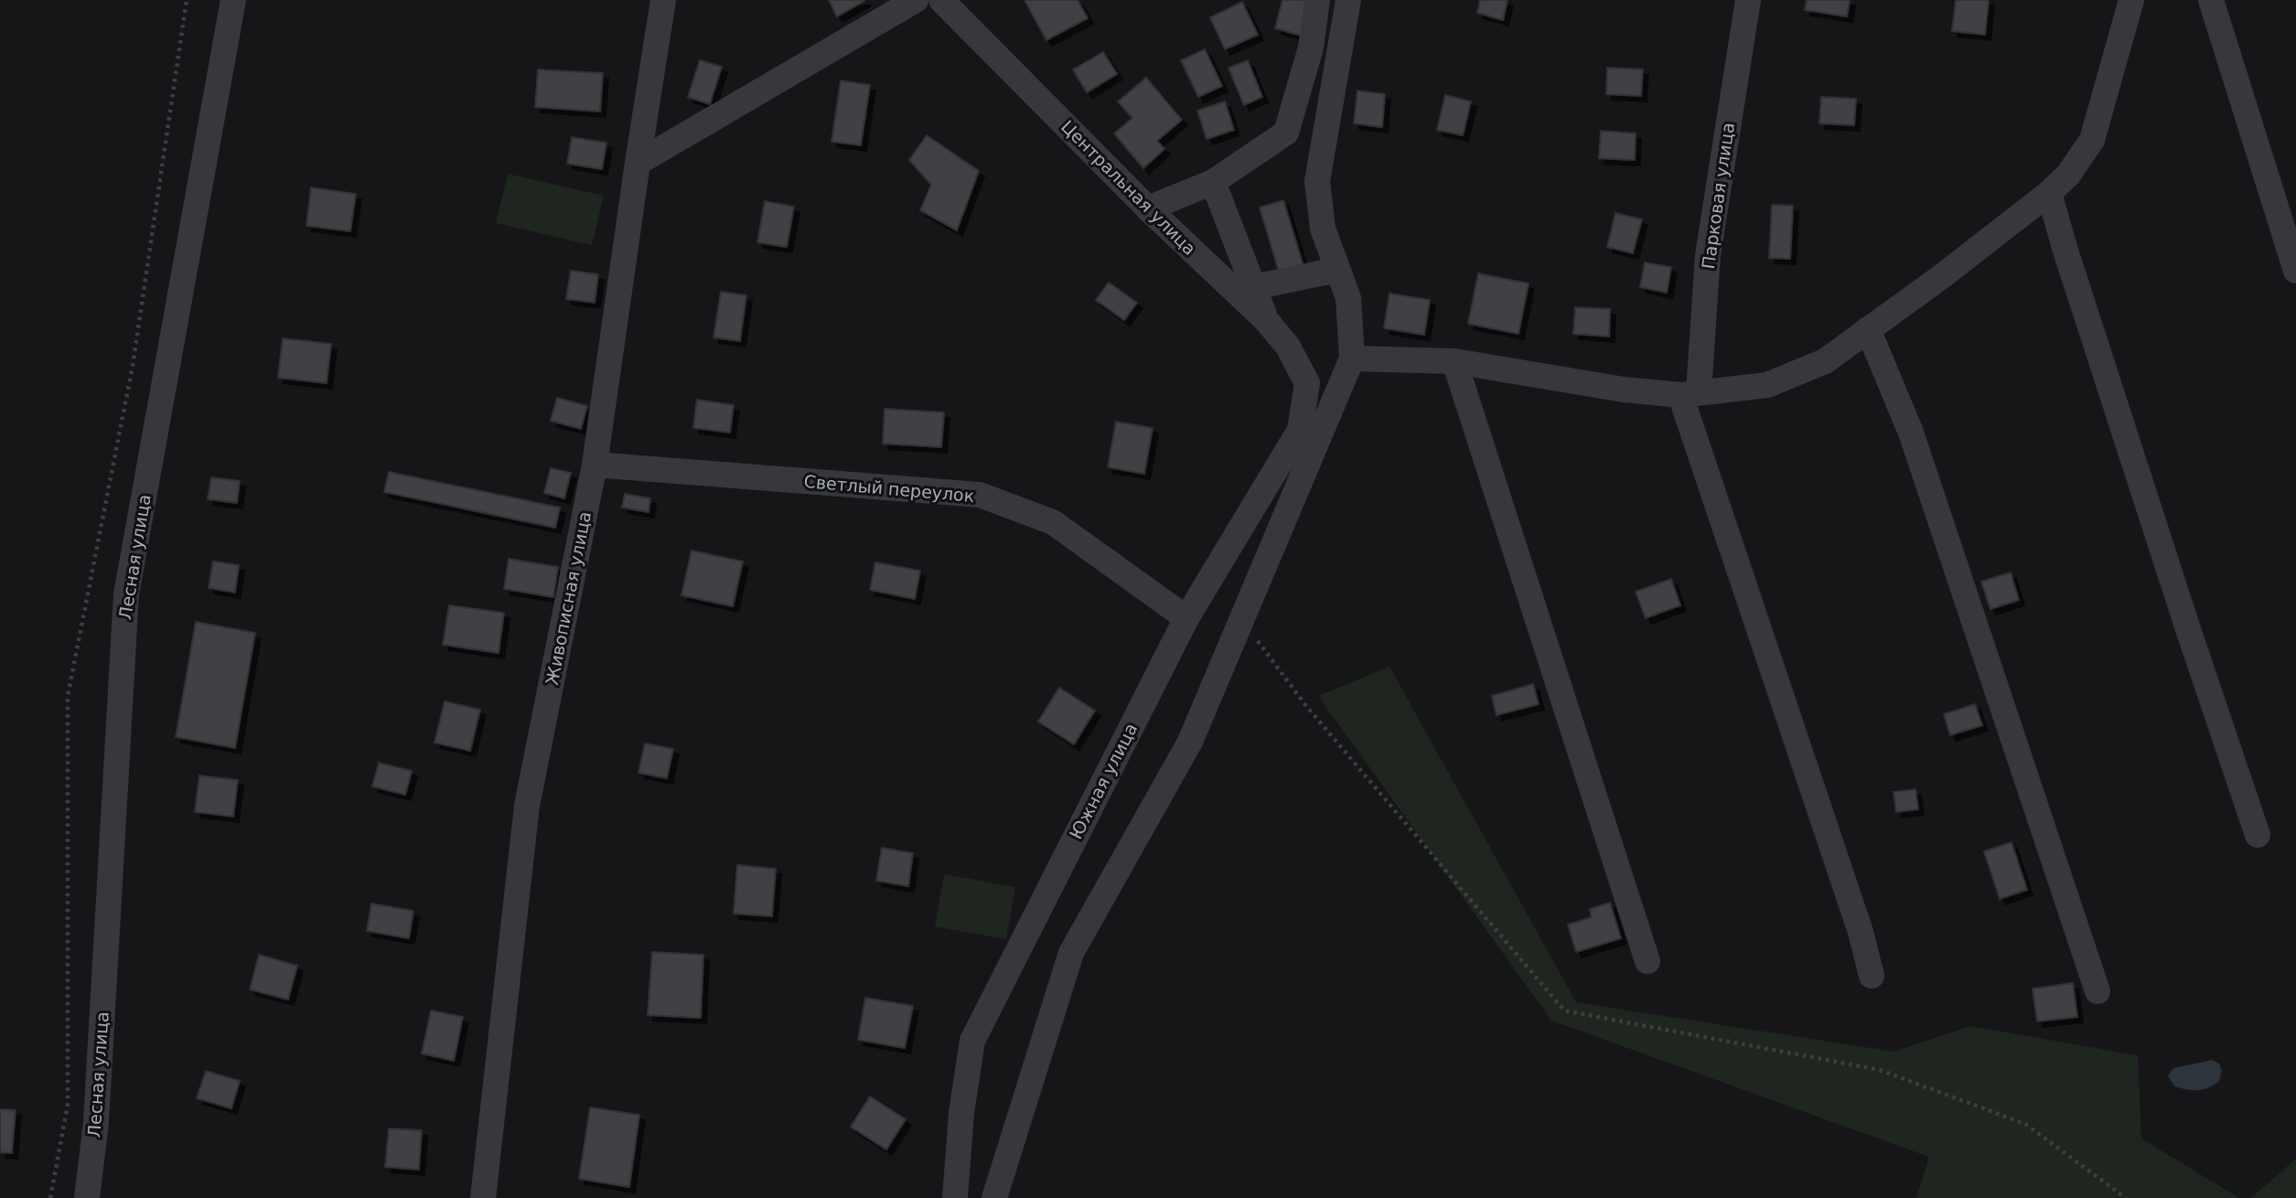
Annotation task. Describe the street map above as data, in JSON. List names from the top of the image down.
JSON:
{
  "streets": {
    "street": [
      "Центральная улица",
      "Парковая улица",
      "Светлый переулок",
      "Лесная улица",
      "Живописная улица",
      "Южная улица"
    ]
  },
  "crossings": [
    ["Центральная улица", "Южная улица"],
    ["Светлый переулок", "Живописная улица"],
    ["Светлый переулок", "Южная улица"]
  ]
}
